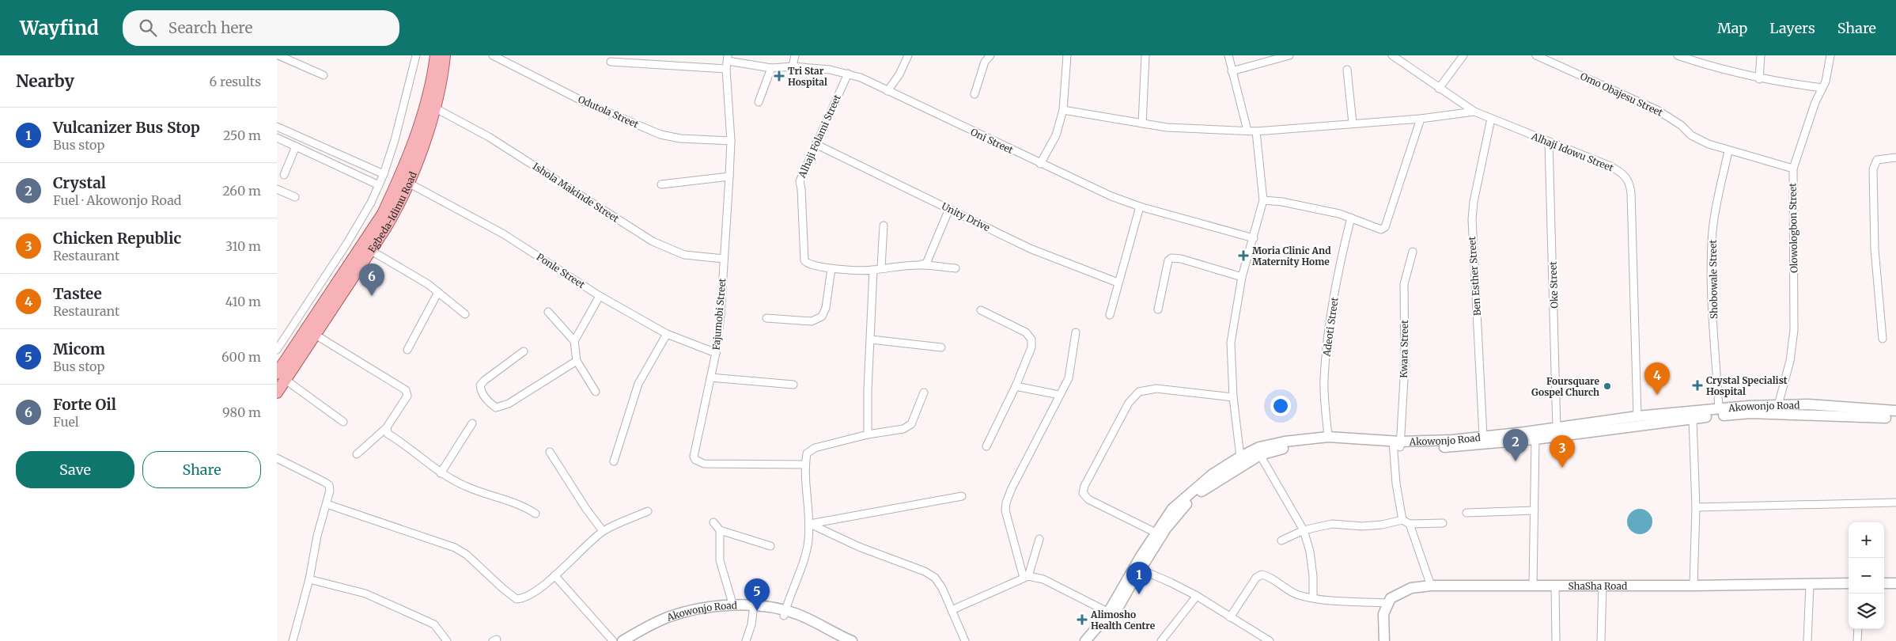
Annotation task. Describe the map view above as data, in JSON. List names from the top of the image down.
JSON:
{
  "streets": {
    "main road": ["Egbeda-Idimu Road", "Akowonjo Road", "ShaSha Road"],
    "street": [
      "Omo Obajesu Street",
      "Odutola Street",
      "Alhaji Folami Street",
      "Oni Street",
      "Alhaji Idowu Street",
      "Ishola Makinde Street",
      "Unity Drive",
      "Olowologbon Street",
      "Ponle Street",
      "Ben Esther Street",
      "Shobowale Street",
      "Oke Street",
      "Fajumobi Street",
      "Adeoti Street",
      "Kwara Street"
    ]
  },
  "crossings": [
    ["Omo Obajesu Street", "Olowologbon Street"],
    ["Omo Obajesu Street", "Shobowale Street"],
    ["Odutola Street", "Fajumobi Street"],
    ["Alhaji Folami Street", "Oni Street"],
    ["Alhaji Folami Street", "Unity Drive"],
    ["Oni Street", "Fajumobi Street"],
    ["Alhaji Idowu Street", "Ben Esther Street"],
    ["Alhaji Idowu Street", "Oke Street"],
    ["Alhaji Idowu Street", "Akowonjo Road"],
    ["Ishola Makinde Street", "Egbeda-Idimu Road"],
    ["Ishola Makinde Street", "Fajumobi Street"],
    ["Egbeda-Idimu Road", "Ponle Street"],
    ["Olowologbon Street", "Akowonjo Road"],
    ["Ponle Street", "Fajumobi Street"],
    ["Ben Esther Street", "Akowonjo Road"],
    ["Shobowale Street", "Akowonjo Road"],
    ["Oke Street", "Akowonjo Road"],
    ["Adeoti Street", "Akowonjo Road"],
    ["Kwara Street", "Akowonjo Road"]
  ],
  "places": {
    "health": [
      "Tri Star Hospital",
      "Moria Clinic And Maternity Home",
      "Crystal Specialist Hospital",
      "Alimosho Health Centre"
    ],
    "other": ["Foursquare Gospel Church"]
  },
  "page": {
    "header": "Wayfind",
    "search": "Search here",
    "nav": ["Map", "Layers", "Share"],
    "heading": ["Nearby", "6 results"],
    "list": [
      {
        "mark": "1",
        "name": "Vulcanizer Bus Stop",
        "note": "Bus stop",
        "value": "250 m"
      },
      {
        "mark": "2",
        "name": "Crystal",
        "note": "Fuel · Akowonjo Road",
        "value": "260 m"
      },
      {
        "mark": "3",
        "name": "Chicken Republic",
        "note": "Restaurant",
        "value": "310 m"
      },
      {
        "mark": "4",
        "name": "Tastee",
        "note": "Restaurant",
        "value": "410 m"
      },
      {
        "mark": "5",
        "name": "Micom",
        "note": "Bus stop",
        "value": "600 m"
      },
      {
        "mark": "6",
        "name": "Forte Oil",
        "note": "Fuel",
        "value": "980 m"
      }
    ],
    "pins": [
      "6",
      "4",
      "2",
      "3",
      "1",
      "5"
    ],
    "buttons": ["Save", "Share"],
    "map_buttons": ["+", "−"]
  }
}
